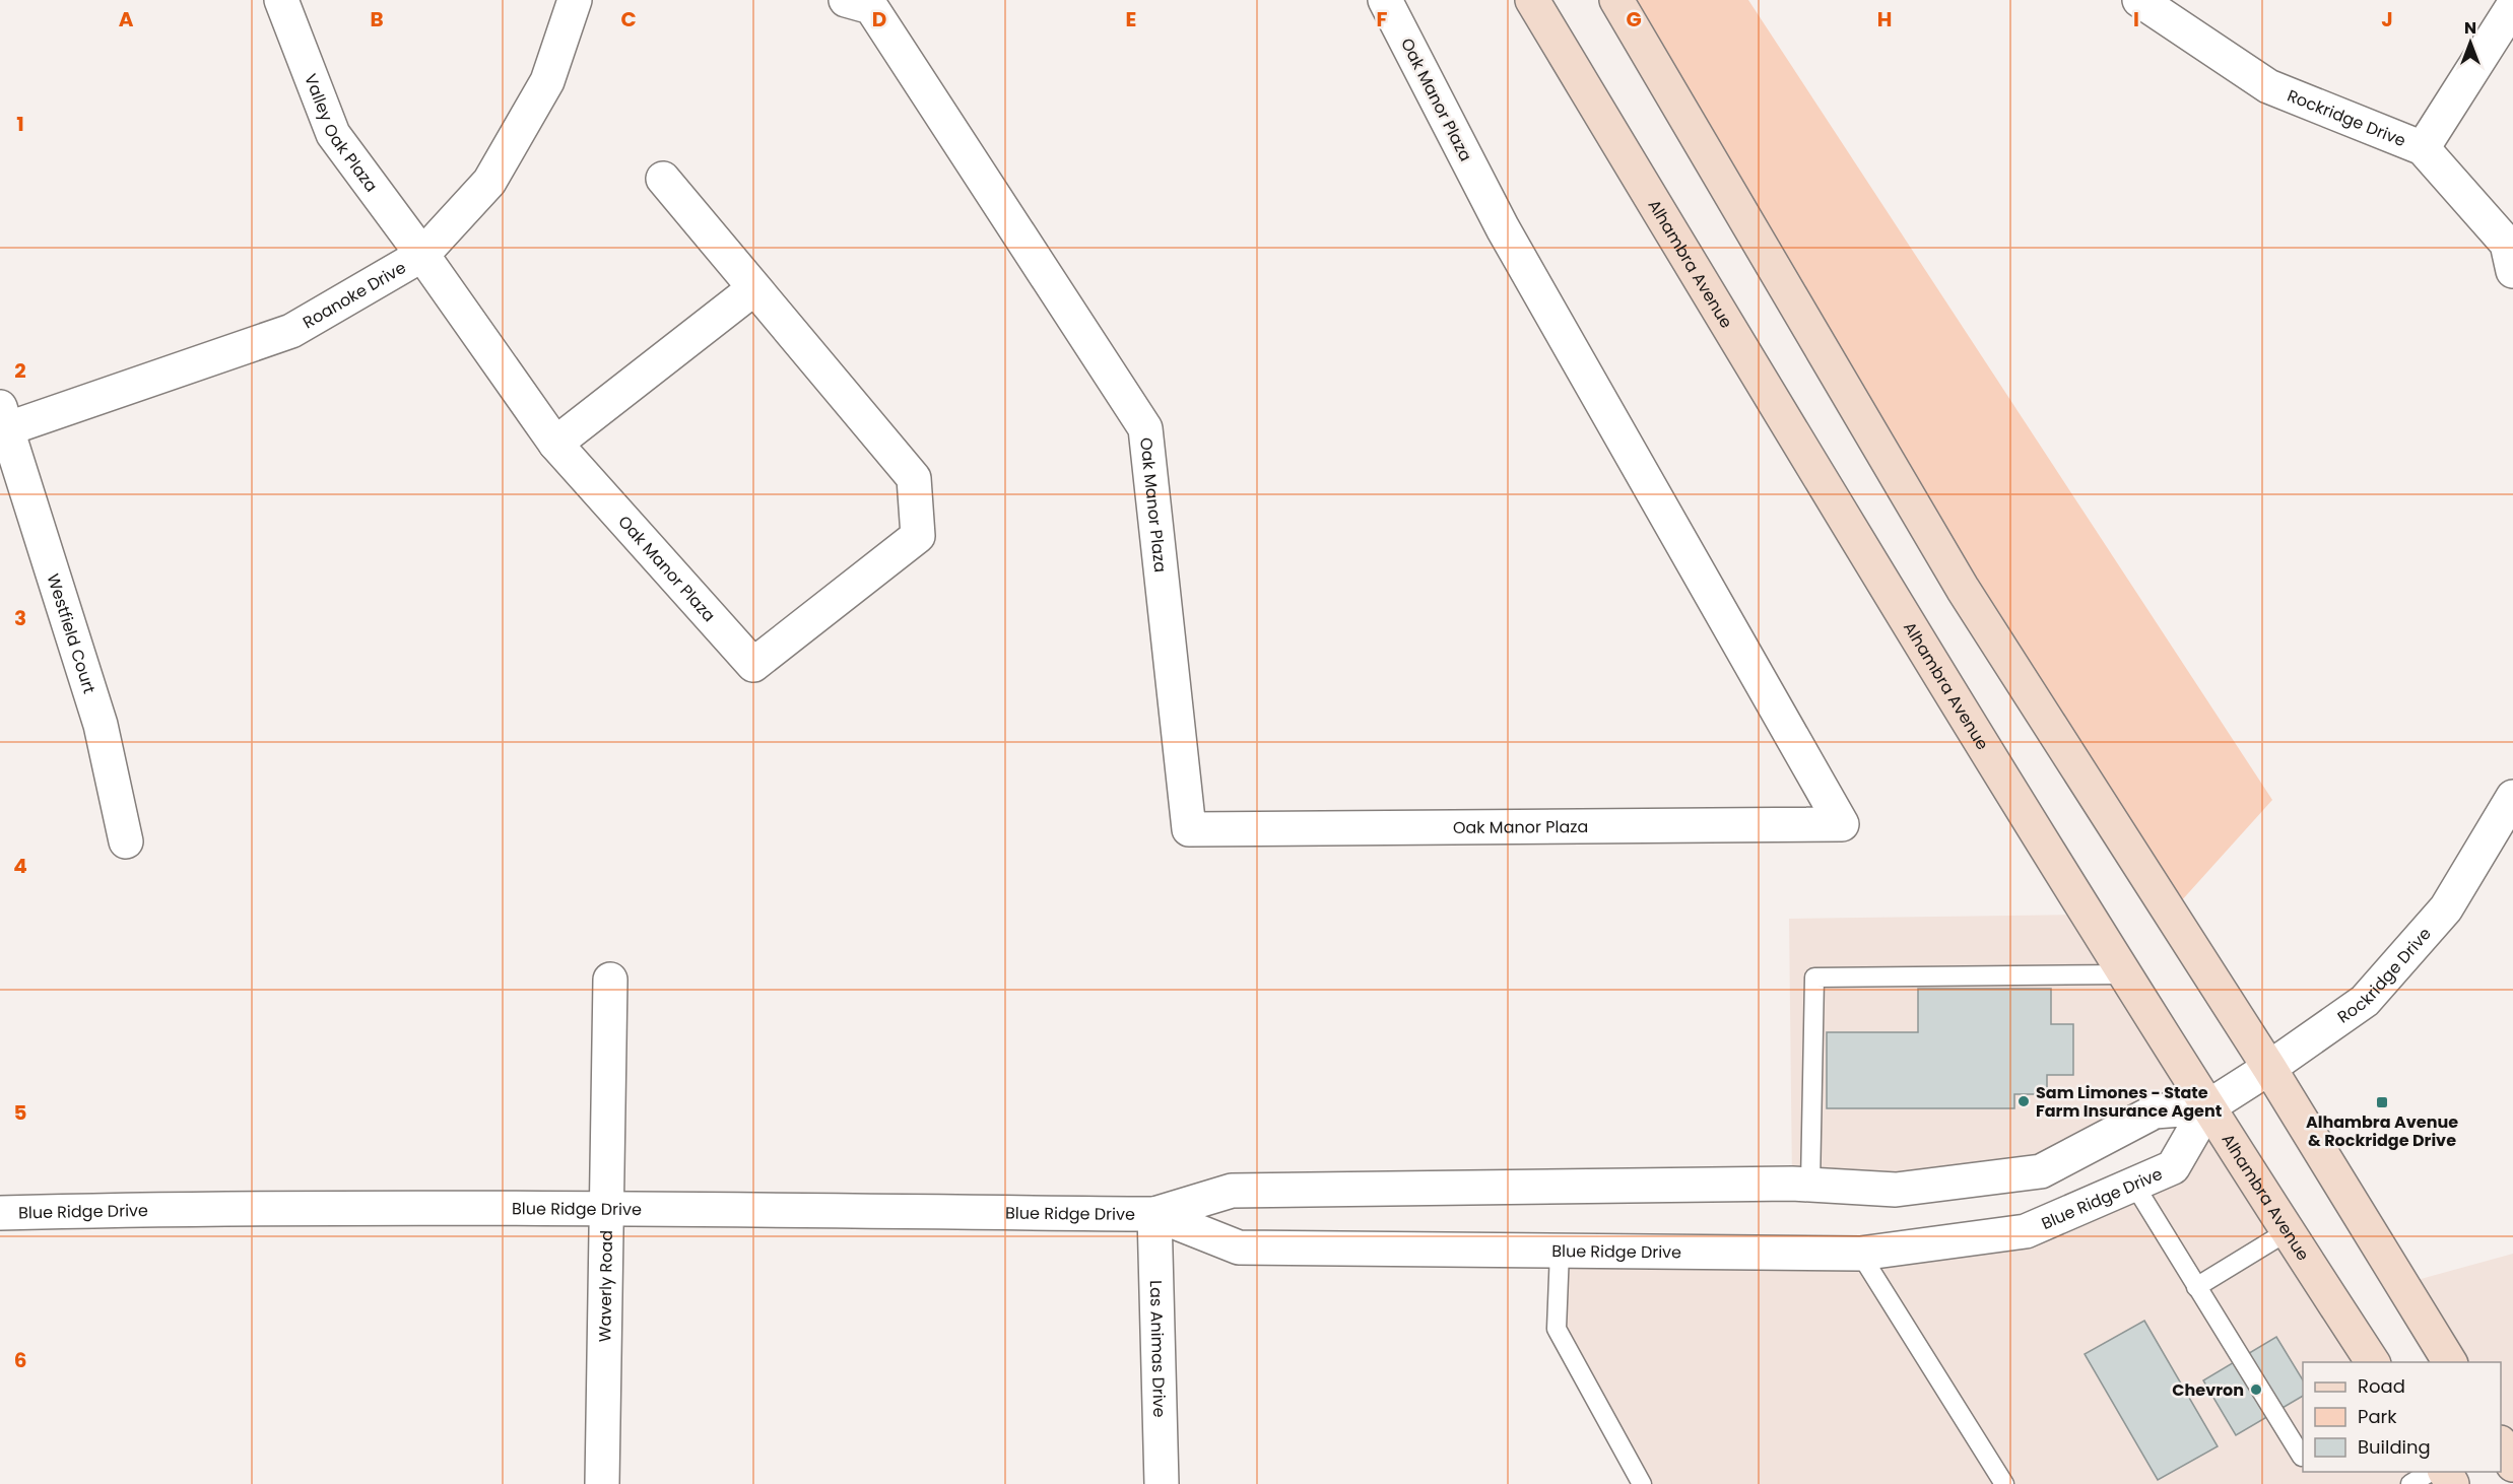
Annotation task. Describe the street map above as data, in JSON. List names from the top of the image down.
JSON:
{
  "streets": {
    "main road": ["Alhambra Avenue"],
    "street": [
      "Oak Manor Plaza",
      "Rockridge Drive",
      "Valley Oak Plaza",
      "Roanoke Drive",
      "Westfield Court",
      "Blue Ridge Drive",
      "Waverly Road",
      "Las Animas Drive"
    ]
  },
  "crossings": [
    ["Oak Manor Plaza", "Valley Oak Plaza"],
    ["Oak Manor Plaza", "Roanoke Drive"],
    ["Rockridge Drive", "Alhambra Avenue"],
    ["Rockridge Drive", "Blue Ridge Drive"],
    ["Valley Oak Plaza", "Roanoke Drive"],
    ["Alhambra Avenue", "Blue Ridge Drive"],
    ["Roanoke Drive", "Westfield Court"],
    ["Blue Ridge Drive", "Waverly Road"],
    ["Blue Ridge Drive", "Las Animas Drive"]
  ],
  "places": {
    "other": ["Sam Limones - State Farm Insurance Agent", "Chevron"],
    "transit": ["Alhambra Avenue & Rockridge Drive"]
  },
  "legend": ["Road", "Park", "Building"],
  "north": "top",
  "grid": {
    "columns": [
      "A",
      "B",
      "C",
      "D",
      "E",
      "F",
      "G",
      "H",
      "I",
      "J"
    ],
    "rows": [
      "1",
      "2",
      "3",
      "4",
      "5",
      "6"
    ]
  }
}
